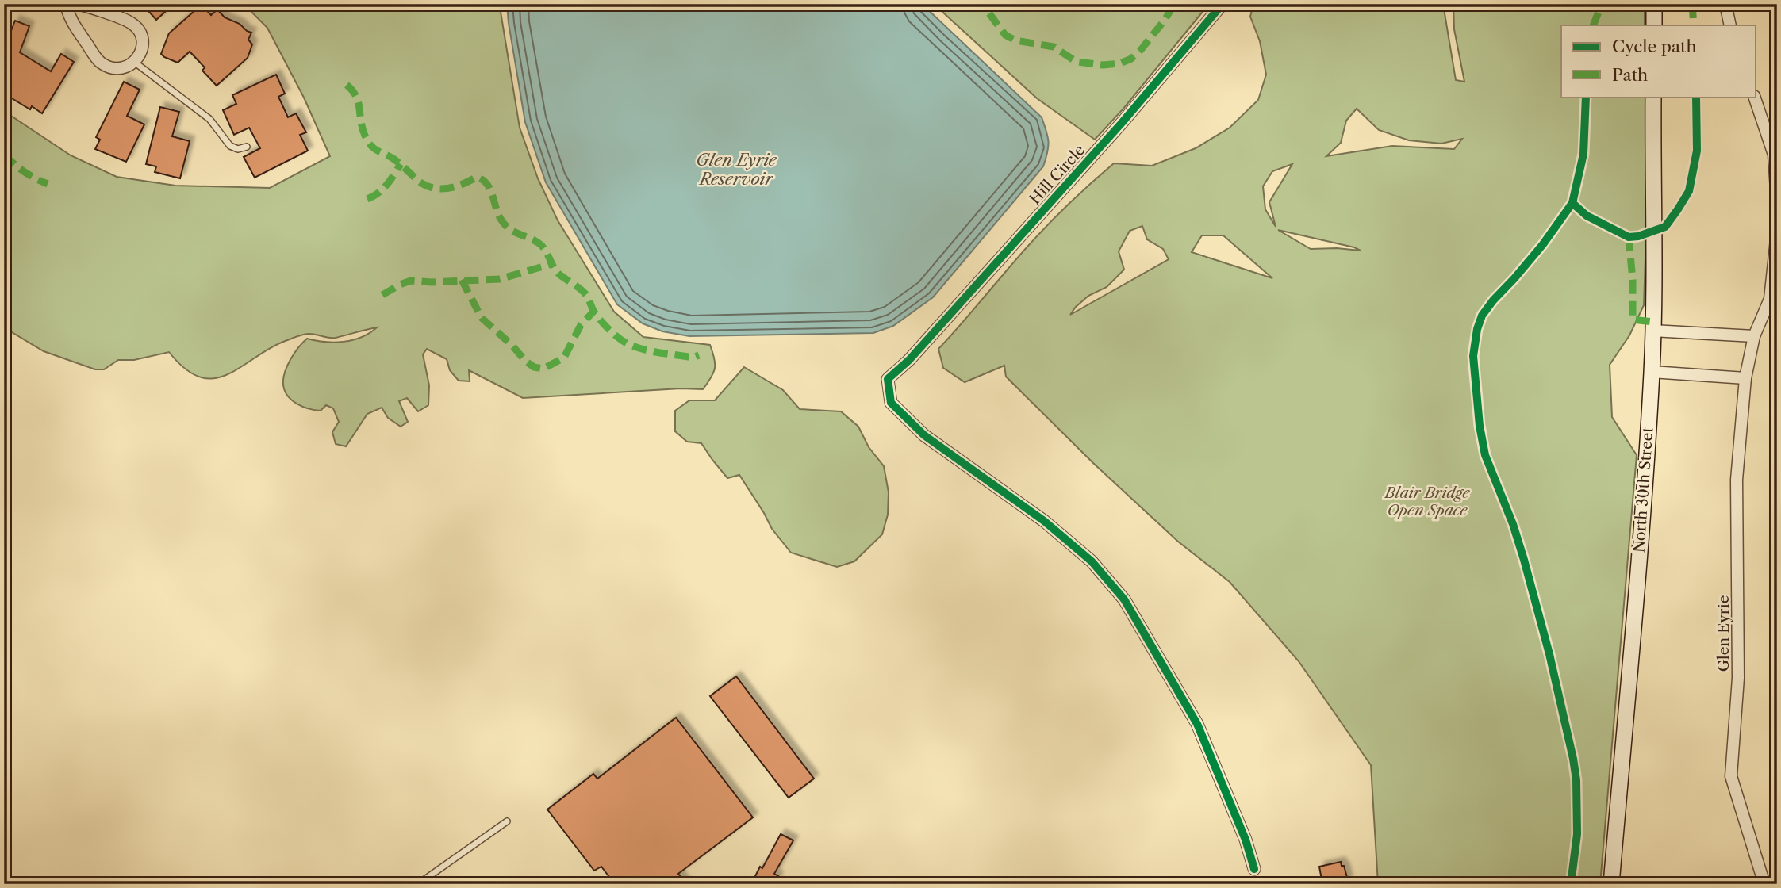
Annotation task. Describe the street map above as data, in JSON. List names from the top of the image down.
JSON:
{
  "streets": {
    "main road": ["North 30th Street"],
    "street": ["Hill Circle", "Glen Eyrie"]
  },
  "water": ["Glen Eyrie Reservoir"],
  "parks": ["Blair Bridge Open Space"],
  "legend": ["Cycle path", "Path"]
}
